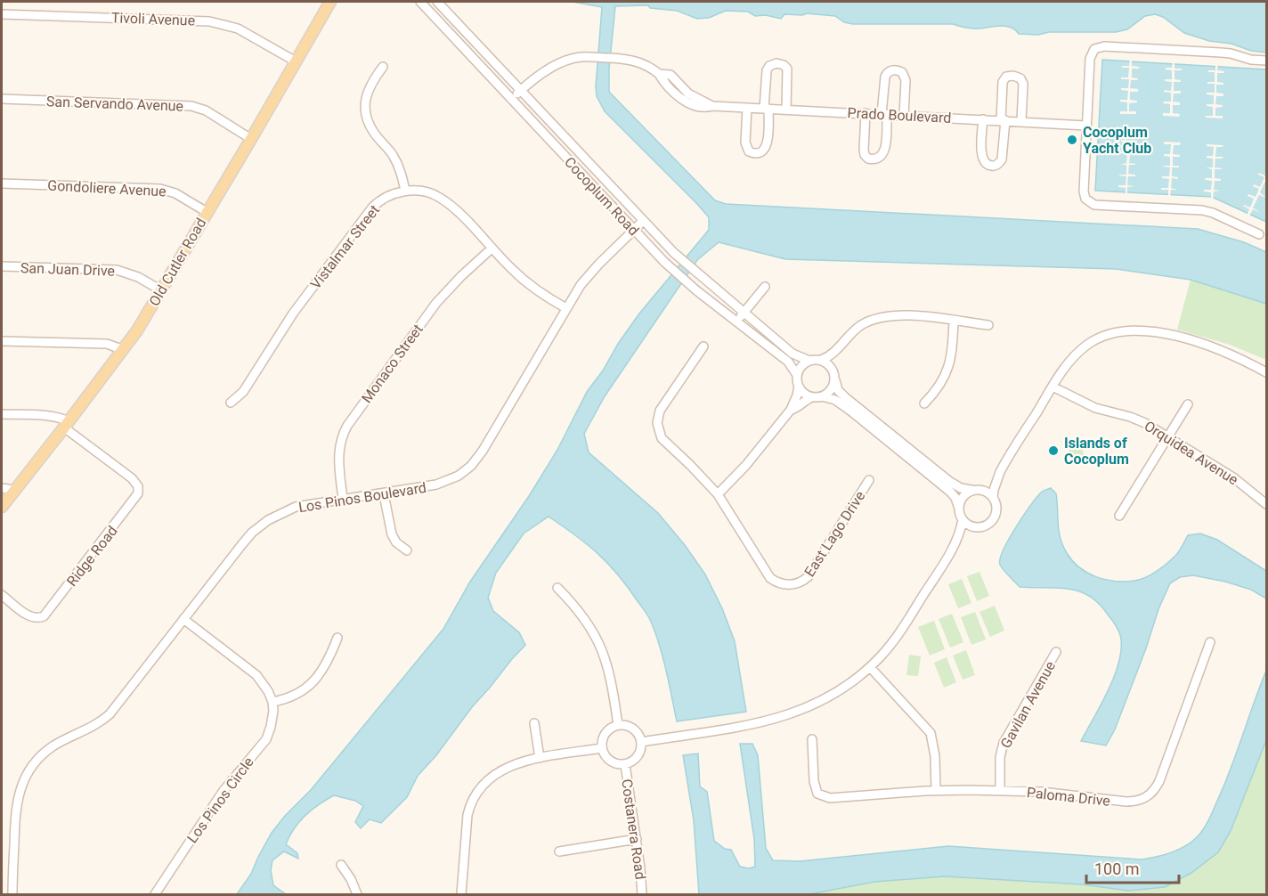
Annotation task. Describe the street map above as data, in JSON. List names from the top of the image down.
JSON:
{
  "streets": {
    "main road": ["Old Cutler Road"],
    "street": [
      "Tivoli Avenue",
      "San Servando Avenue",
      "Prado Boulevard",
      "Gondoliere Avenue",
      "Cocoplum Road",
      "Vistalmar Street",
      "San Juan Drive",
      "Monaco Street",
      "Orquidea Avenue",
      "Los Pinos Boulevard",
      "East Lago Drive",
      "Ridge Road",
      "Gavilan Avenue",
      "Paloma Drive",
      "Los Pinos Circle",
      "Costanera Road"
    ]
  },
  "crossings": [
    ["Tivoli Avenue", "Old Cutler Road"],
    ["San Servando Avenue", "Old Cutler Road"],
    ["Prado Boulevard", "Cocoplum Road"],
    ["Gondoliere Avenue", "Old Cutler Road"],
    ["Cocoplum Road", "Los Pinos Boulevard"],
    ["Old Cutler Road", "San Juan Drive"],
    ["Old Cutler Road", "Ridge Road"],
    ["Monaco Street", "Los Pinos Boulevard"],
    ["Gavilan Avenue", "Paloma Drive"]
  ],
  "places": ["Cocoplum Yacht Club", "Islands of Cocoplum"],
  "scale_bar": "100 m"
}
